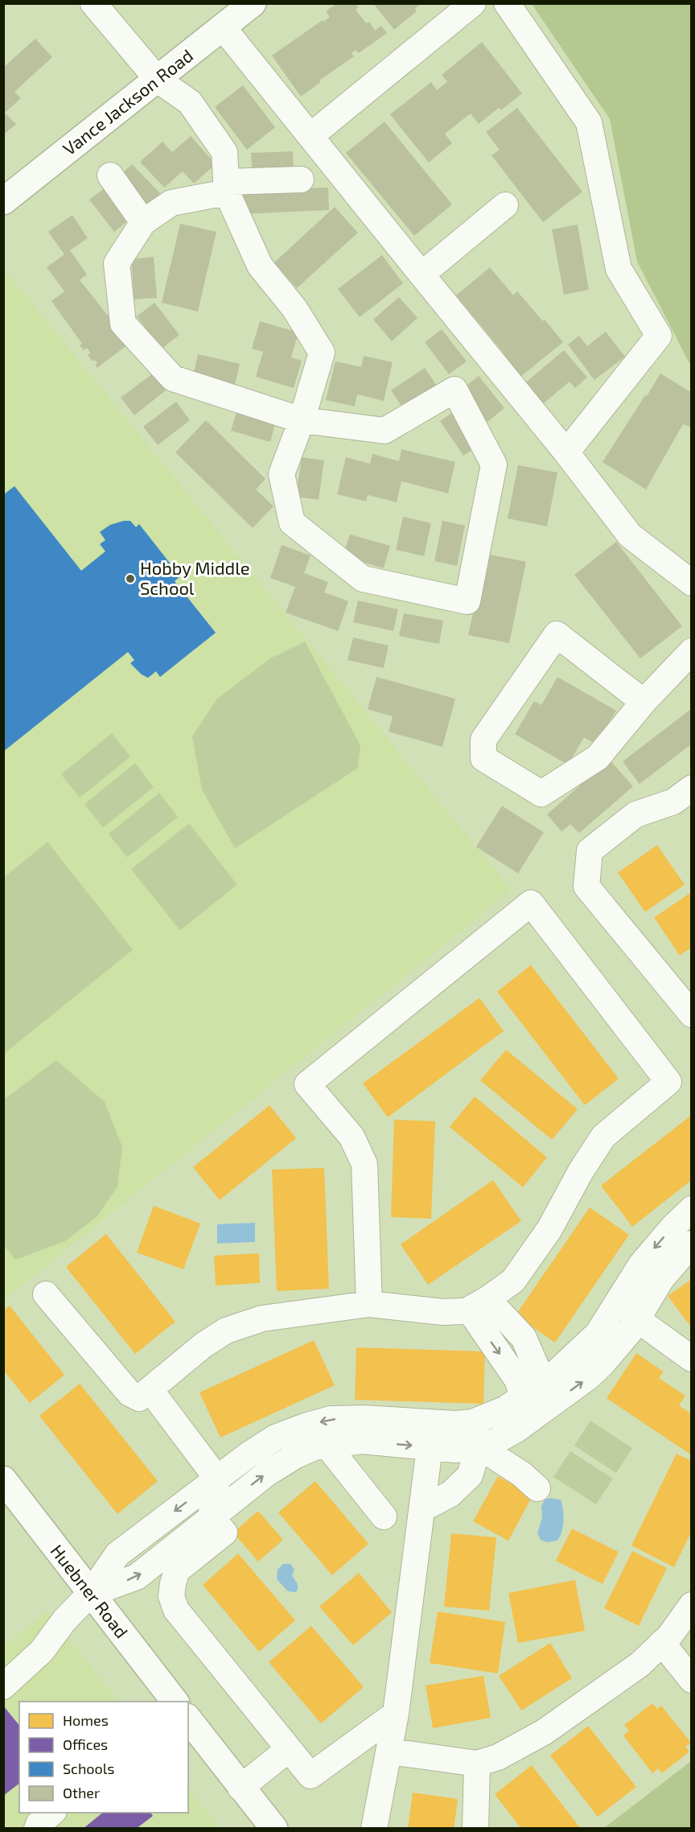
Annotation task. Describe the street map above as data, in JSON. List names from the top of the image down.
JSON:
{
  "streets": {
    "main road": ["Vance Jackson Road", "Huebner Road"]
  },
  "places": ["Hobby Middle School"],
  "legend": [
    "Homes",
    "Offices",
    "Schools",
    "Other"
  ]
}
